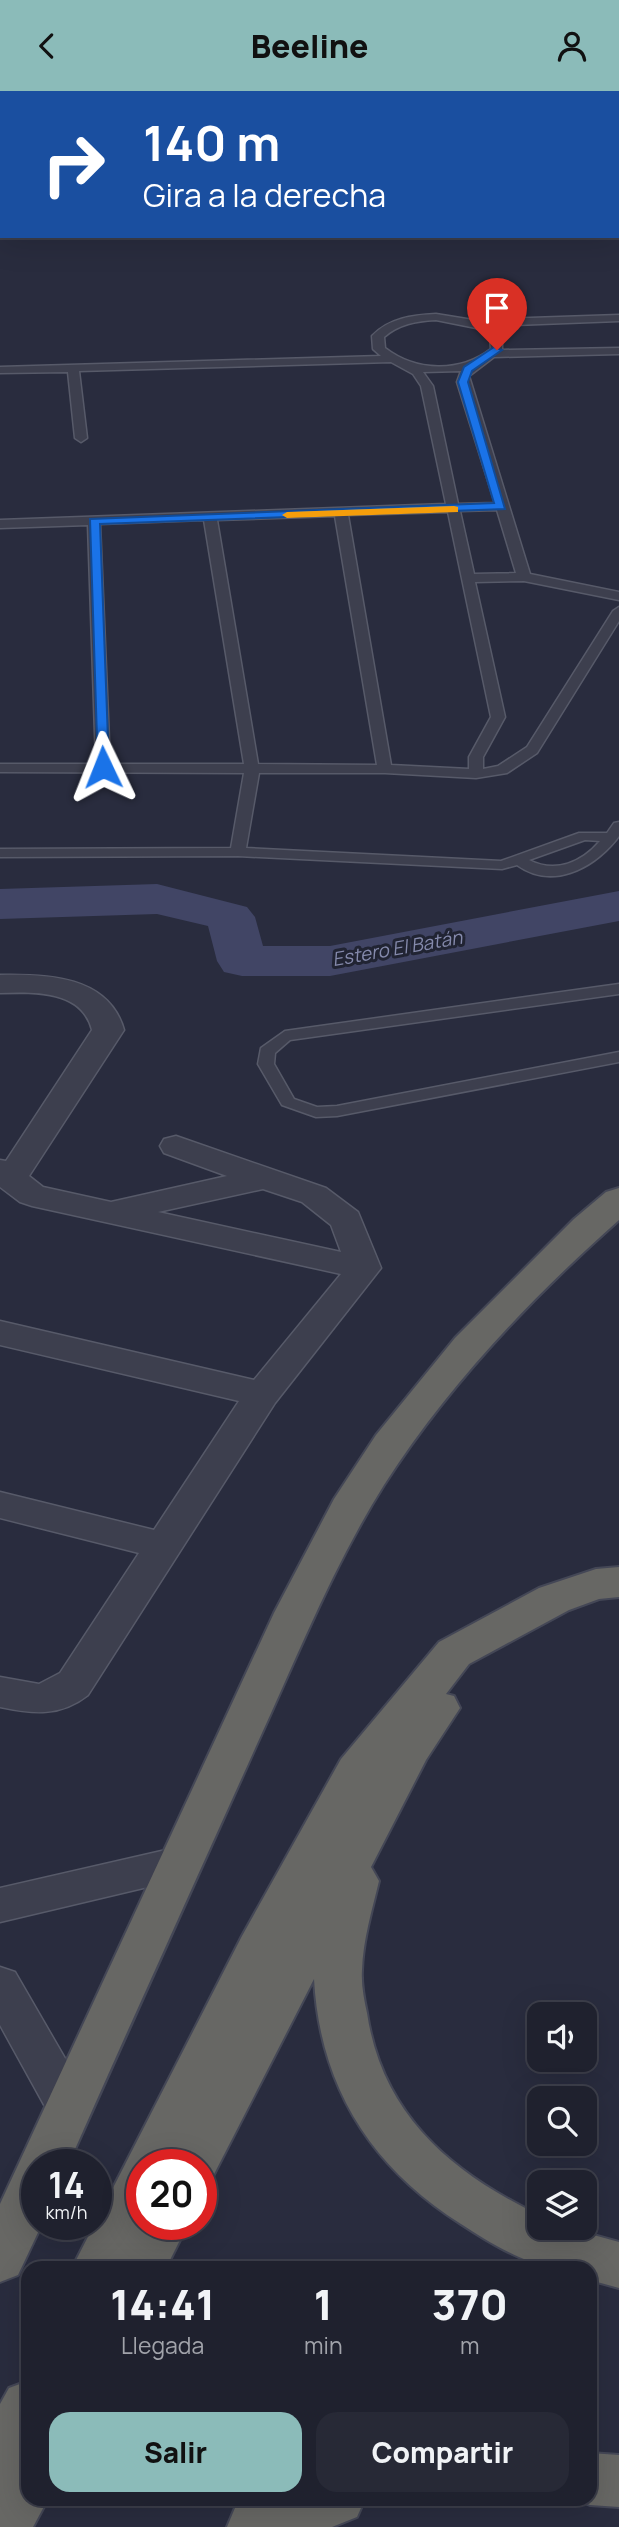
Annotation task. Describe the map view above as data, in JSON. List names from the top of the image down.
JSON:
{
  "water": ["Estero El Batán"],
  "page": {
    "header": "Beeline",
    "turn": ["140 m", "Gira a la derecha"],
    "speed": "14 km/h",
    "limit": "20",
    "eta": [
      "14:41",
      "Llegada",
      "1",
      "min",
      "370",
      "m"
    ],
    "buttons": ["Salir", "Compartir"]
  }
}
